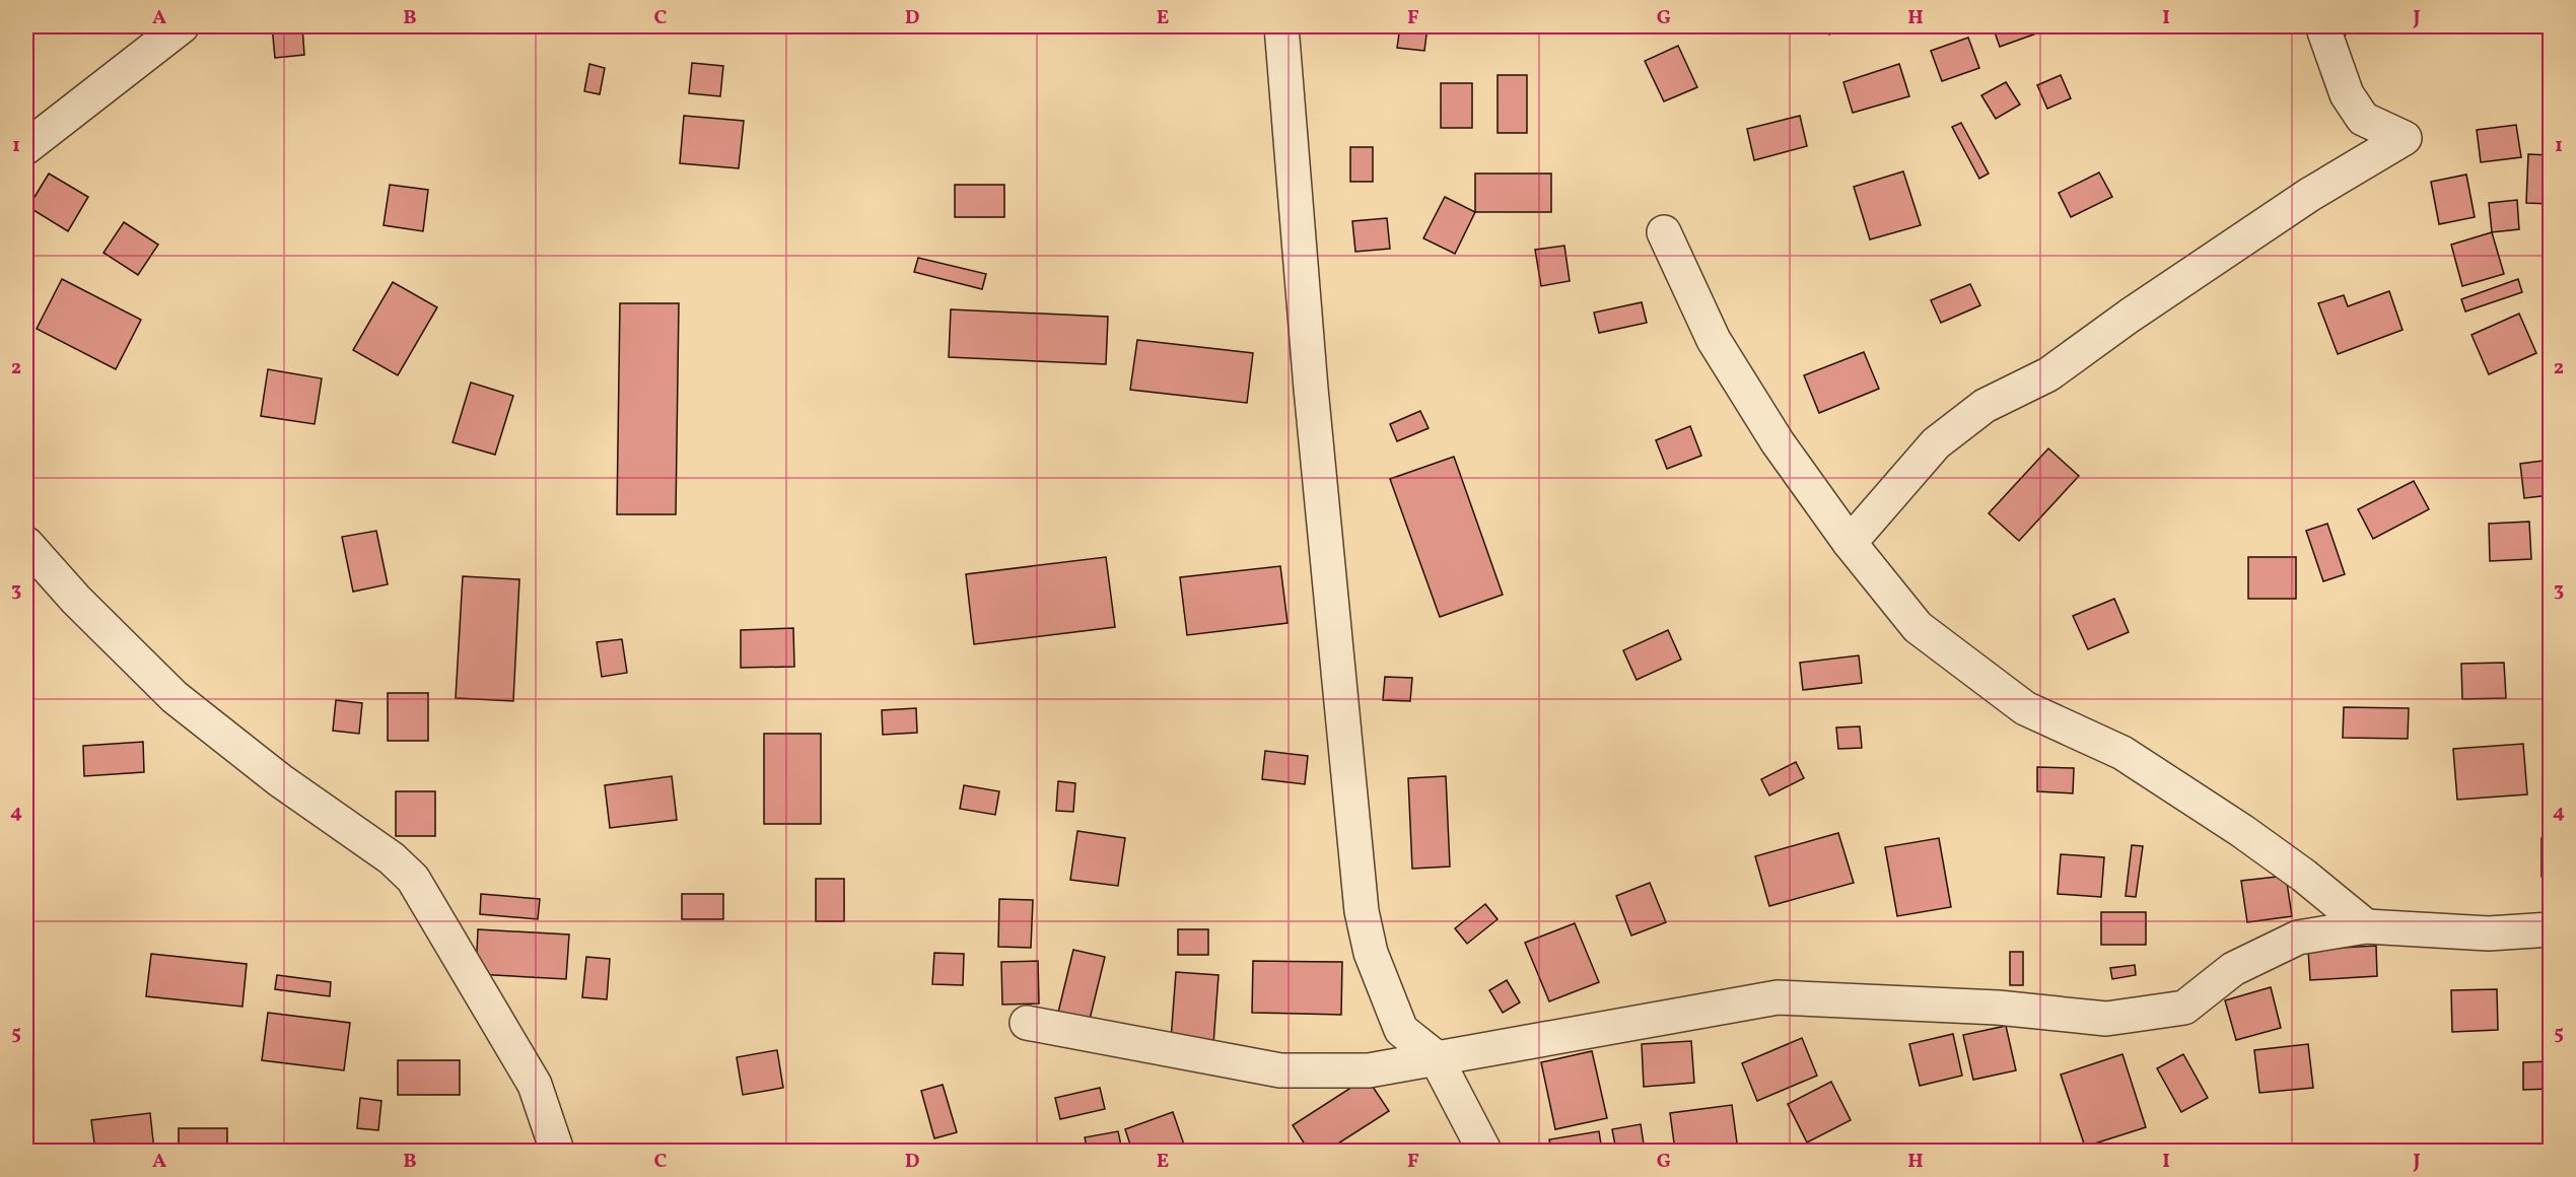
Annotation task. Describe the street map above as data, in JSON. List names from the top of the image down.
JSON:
{
  "grid": {
    "columns": [
      "A",
      "B",
      "C",
      "D",
      "E",
      "F",
      "G",
      "H",
      "I",
      "J"
    ],
    "rows": [
      "1",
      "2",
      "3",
      "4",
      "5"
    ]
  }
}
